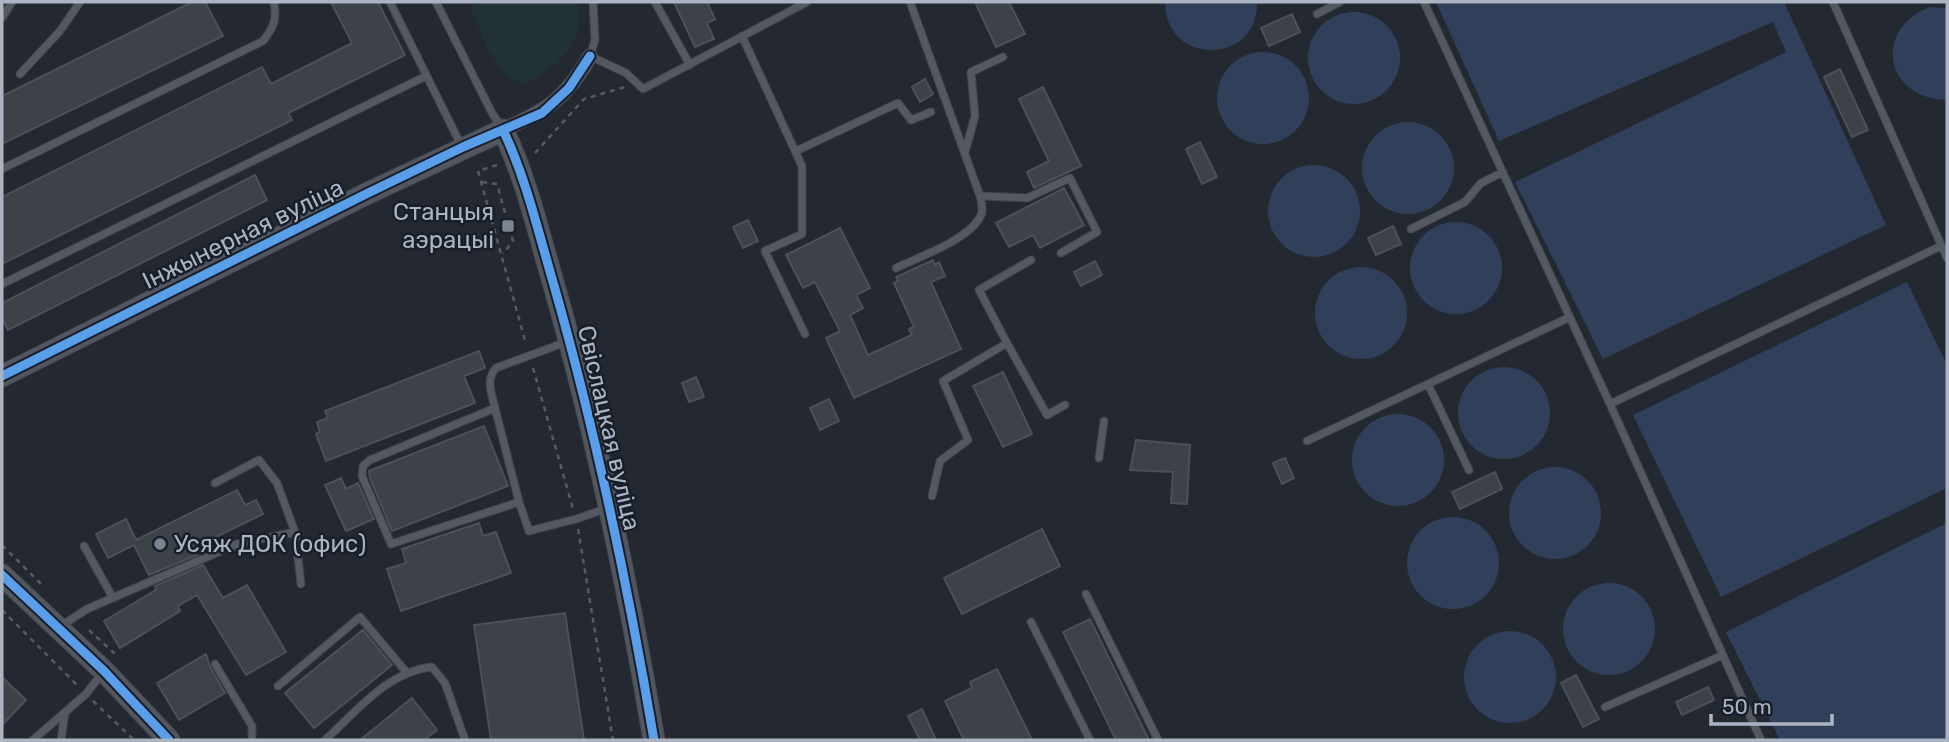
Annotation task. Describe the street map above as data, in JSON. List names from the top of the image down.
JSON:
{
  "streets": {
    "street": ["Інжынерная вуліца", "Свіслацкая вуліца"]
  },
  "crossings": [
    ["Інжынерная вуліца", "Свіслацкая вуліца"]
  ],
  "places": {
    "transit": ["Станцыя аэрацыі"],
    "other": ["Усяж ДОК (офис)"]
  },
  "scale_bar": "50 m"
}
